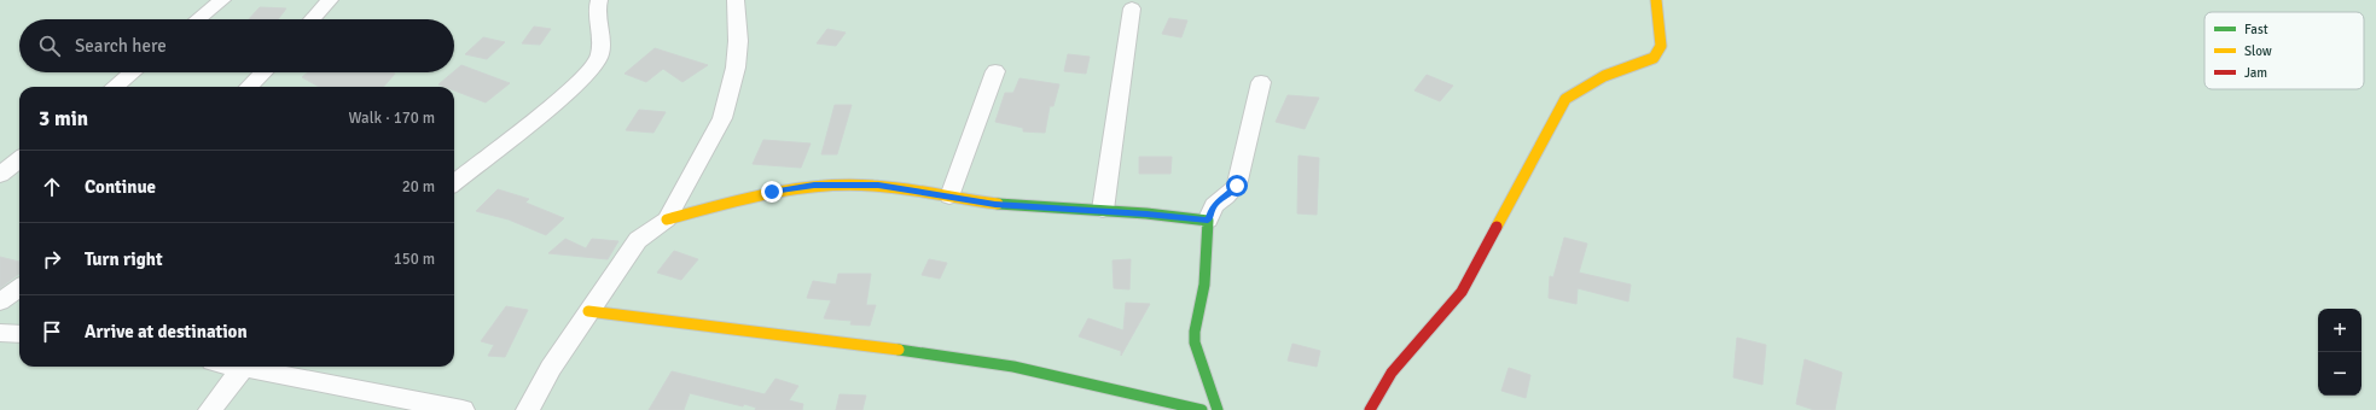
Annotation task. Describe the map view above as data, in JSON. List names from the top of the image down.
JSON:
{
  "legend": ["Fast", "Slow", "Jam"],
  "page": {
    "search": "Search here",
    "heading": ["3 min", "Walk · 170 m"],
    "list": [
      ["Continue", "20 m"],
      ["Turn right", "150 m"],
      "Arrive at destination"
    ],
    "map_buttons": ["+", "−"]
  }
}
